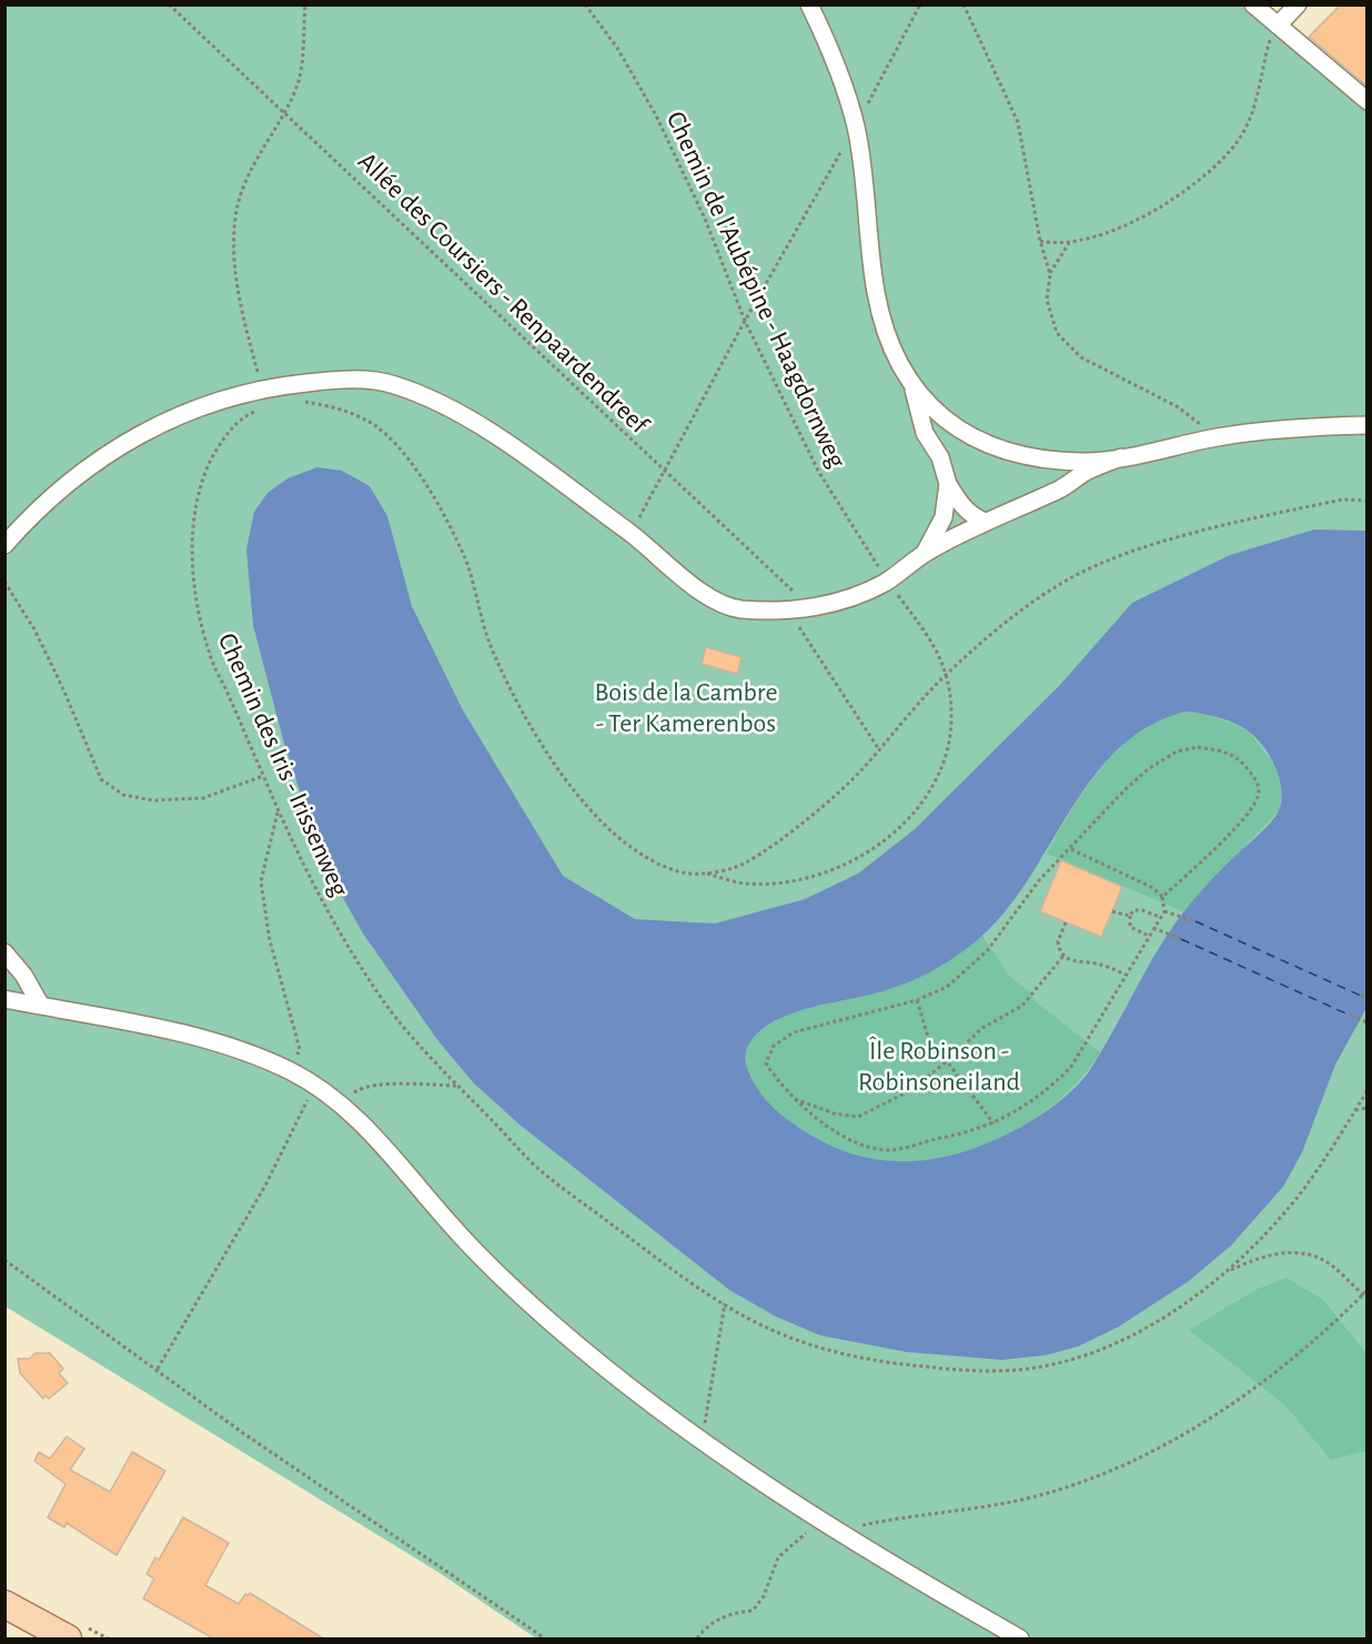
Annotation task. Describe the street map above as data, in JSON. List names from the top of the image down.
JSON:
{
  "streets": {
    "path": ["Chemin de l'Aubépine - Haagdornweg", "Allée des Coursiers - Renpaardendreef", "Chemin des Iris - Irissenweg"]
  },
  "parks": ["Bois de la Cambre - Ter Kamerenbos", "Île Robinson - Robinsoneiland"]
}
